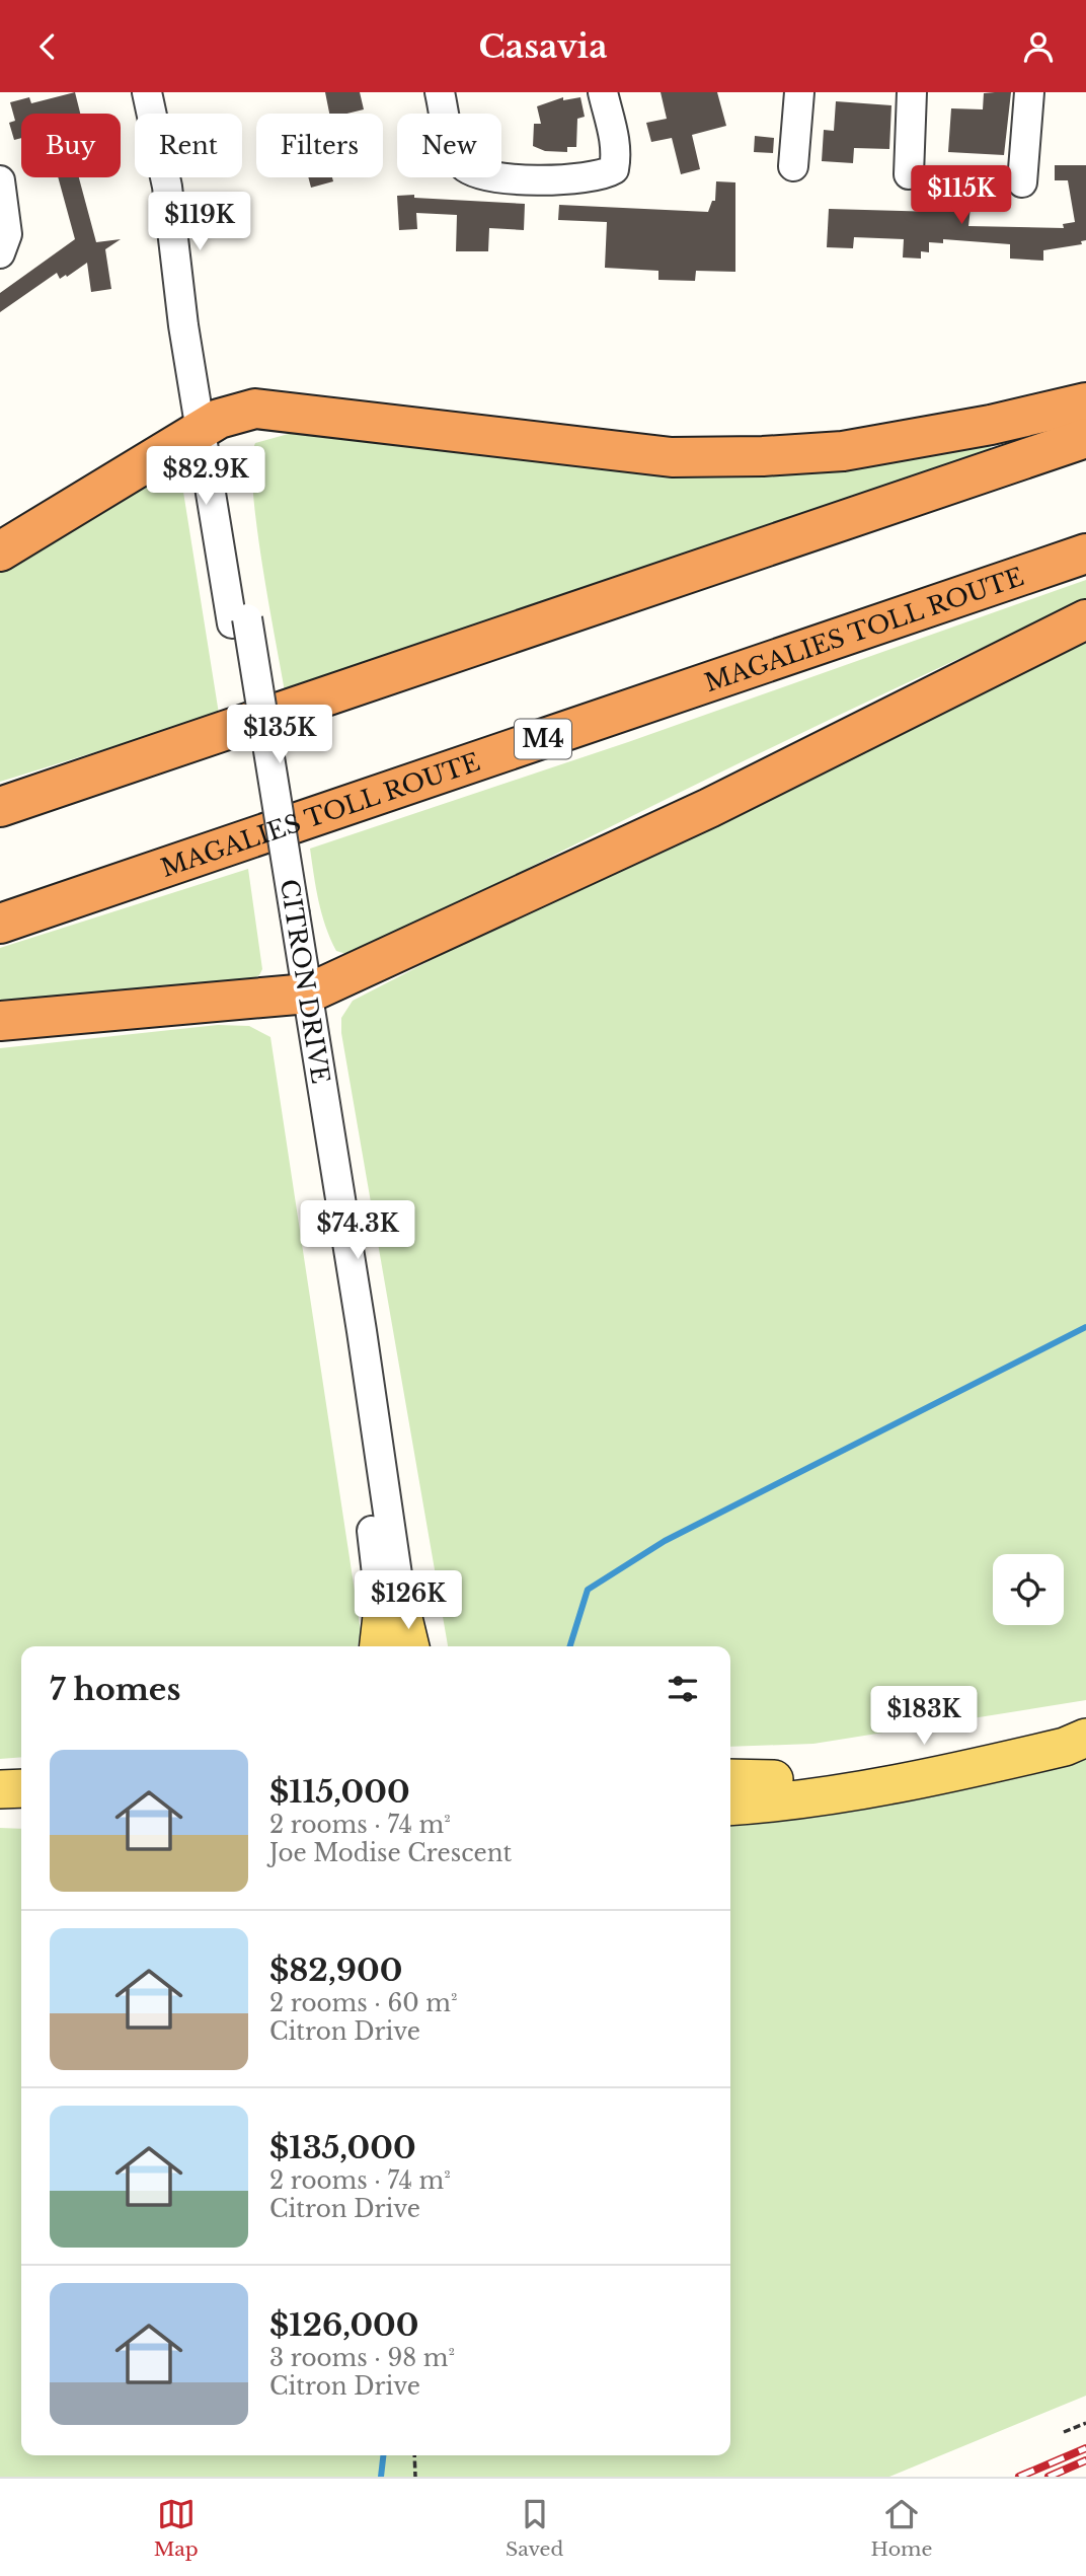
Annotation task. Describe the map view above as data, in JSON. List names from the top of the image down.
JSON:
{
  "streets": {
    "highway": ["MAGALIES TOLL ROUTE", "M4"],
    "street": ["CITRON DRIVE"]
  },
  "page": {
    "header": "Casavia",
    "chip": [
      "Buy",
      "Rent",
      "Filters",
      "New"
    ],
    "price": [
      "$115K",
      "$119K",
      "$82.9K",
      "$135K",
      "$74.3K",
      "$126K",
      "$183K"
    ],
    "heading": "7 homes",
    "list": [
      {
        "name": "$115,000",
        "note": "2 rooms · 74 m² · Joe Modise Crescent"
      },
      {
        "name": "$82,900",
        "note": "2 rooms · 60 m² · Citron Drive"
      },
      {
        "name": "$135,000",
        "note": "2 rooms · 74 m² · Citron Drive"
      },
      {
        "name": "$126,000",
        "note": "3 rooms · 98 m² · Citron Drive"
      }
    ],
    "tabs": ["Map", "Saved", "Home"]
  }
}
